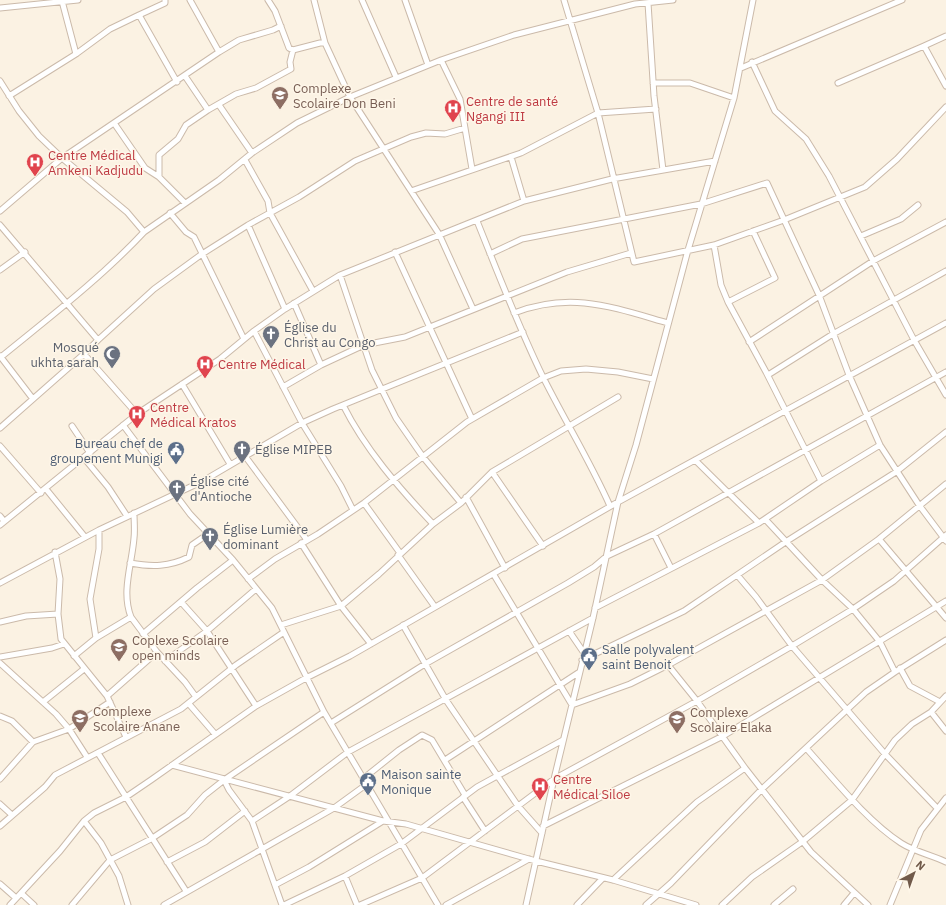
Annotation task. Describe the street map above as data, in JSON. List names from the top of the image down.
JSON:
{
  "places": {
    "school or university": [
      "Complexe Scolaire Don Beni",
      "Coplexe Scolaire open minds",
      "Complexe Scolaire Anane",
      "Complexe Scolaire Elaka"
    ],
    "hospital": [
      "Centre de santé Ngangi III",
      "Centre Médical Amkeni Kadjudu",
      "Centre Médical",
      "Centre Médical Kratos",
      "Centre Médical Siloe"
    ],
    "church": [
      "Église du Christ au Congo",
      "Église MIPEB",
      "Église cité d'Antioche",
      "Église Lumière dominant"
    ],
    "mosque": ["Mosqué ukhta sarah"],
    "public building": ["Bureau chef de groupement Munigi", "Salle polyvalent saint Benoit", "Maison sainte Monique"]
  },
  "north": "top right"
}
